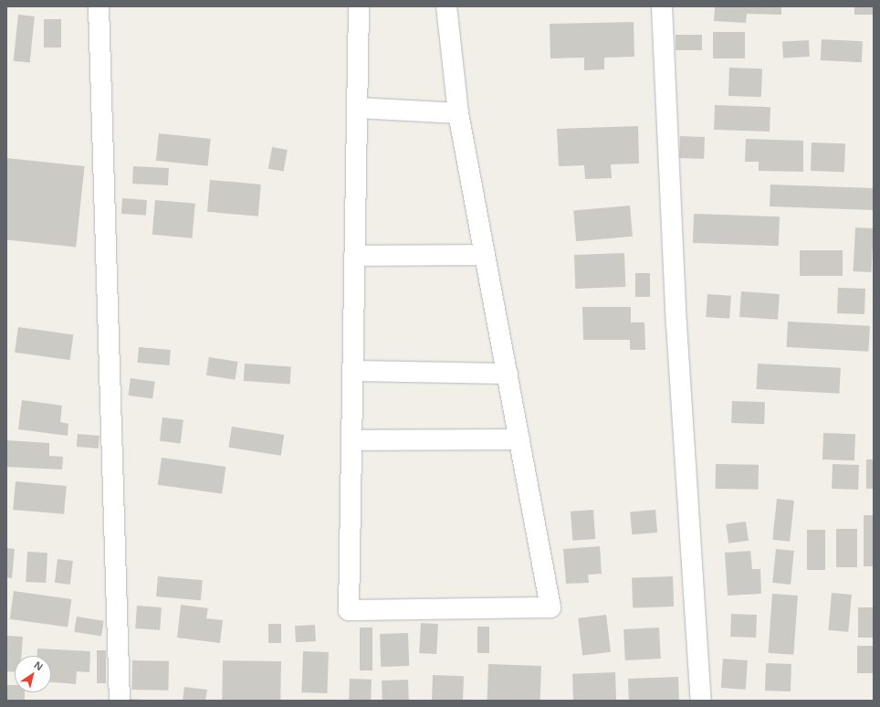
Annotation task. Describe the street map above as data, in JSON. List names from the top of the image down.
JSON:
{
  "north": "top right"
}
